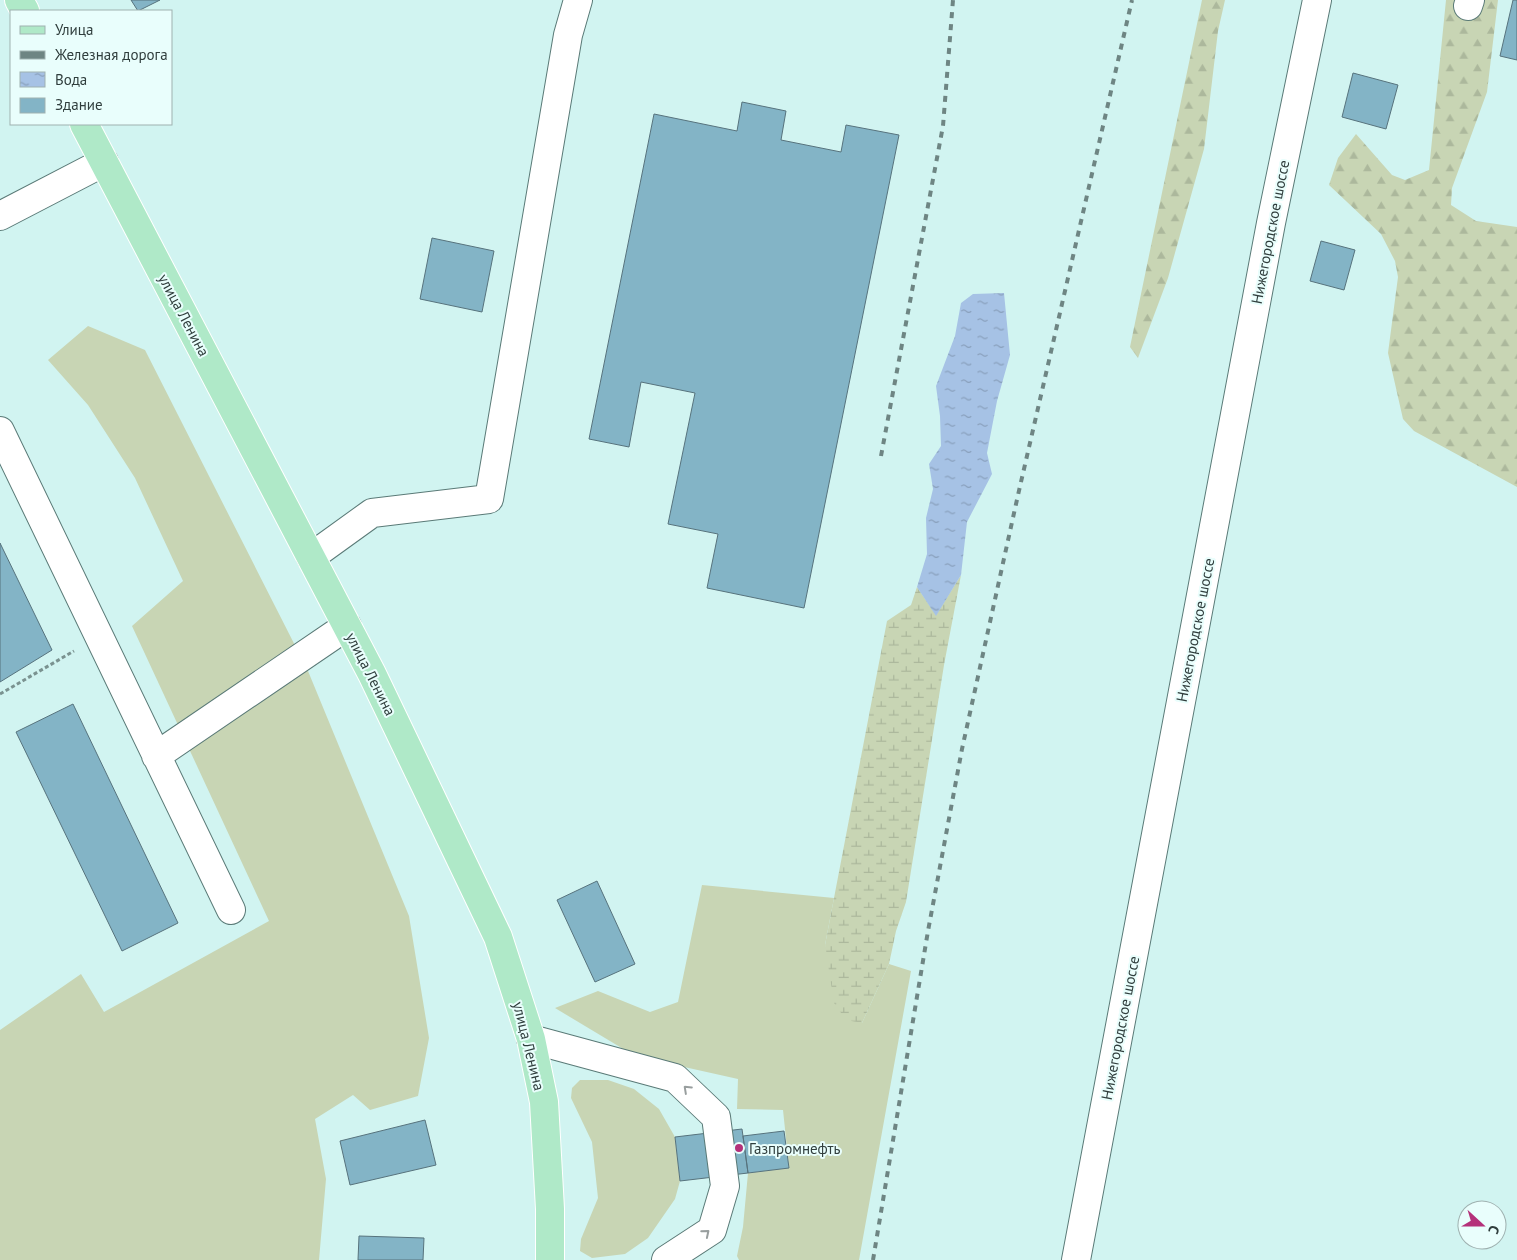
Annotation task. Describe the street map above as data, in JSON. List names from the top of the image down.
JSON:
{
  "streets": {
    "main road": ["улица Ленина"],
    "street": ["Нижегородское шоссе"]
  },
  "places": ["Газпромнефть"],
  "legend": [
    "Улица",
    "Железная дорога",
    "Вода",
    "Здание"
  ],
  "north": "right"
}
